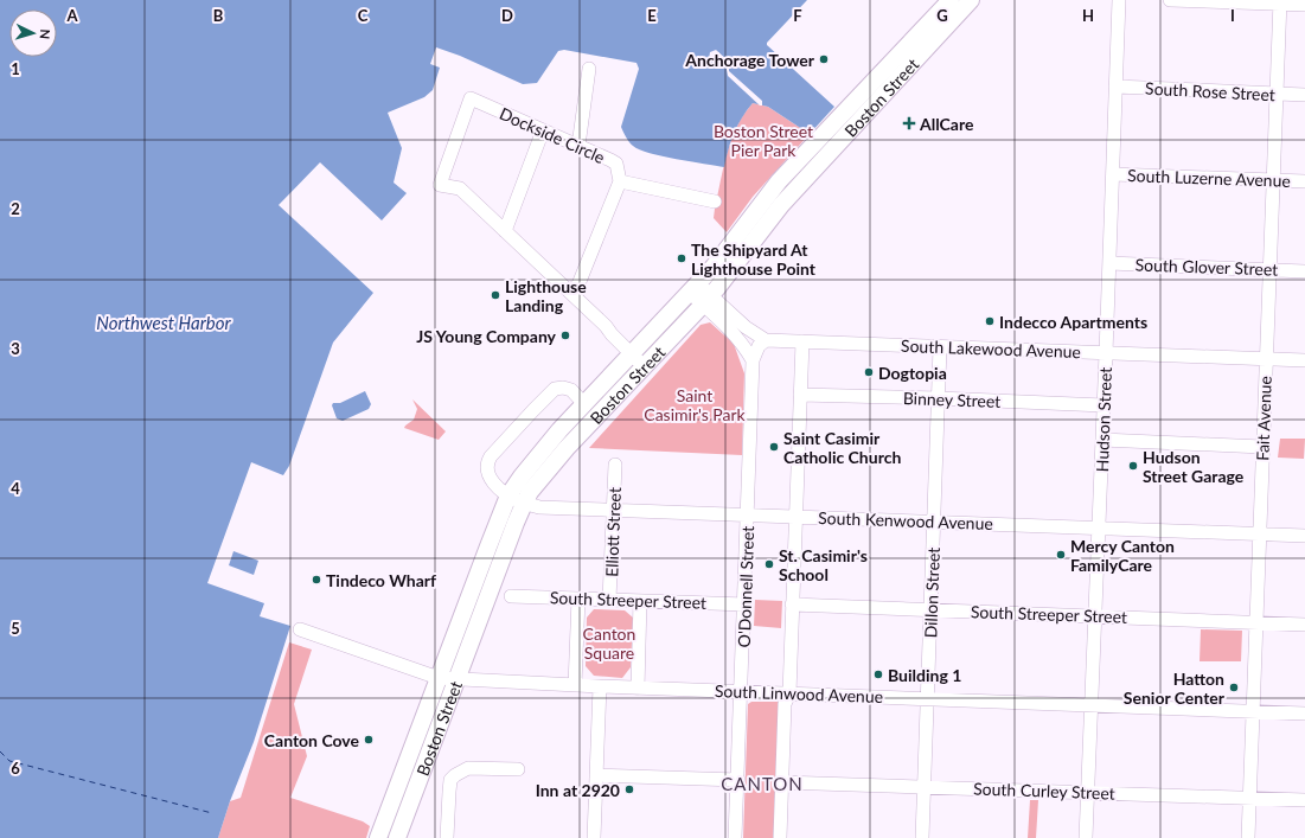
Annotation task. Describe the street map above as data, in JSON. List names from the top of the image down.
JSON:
{
  "streets": {
    "main road": ["Boston Street"],
    "street": [
      "South Rose Street",
      "Dockside Circle",
      "South Luzerne Avenue",
      "South Glover Street",
      "South Lakewood Avenue",
      "Binney Street",
      "Fait Avenue",
      "Hudson Street",
      "South Kenwood Avenue",
      "Elliott Street",
      "O'Donnell Street",
      "Dillon Street",
      "South Streeper Street",
      "South Linwood Avenue",
      "South Curley Street"
    ]
  },
  "crossings": [
    ["South Rose Street", "Fait Avenue"],
    ["South Rose Street", "Hudson Street"],
    ["Boston Street", "South Kenwood Avenue"],
    ["Boston Street", "South Linwood Avenue"],
    ["South Luzerne Avenue", "Fait Avenue"],
    ["South Luzerne Avenue", "Hudson Street"],
    ["South Glover Street", "Fait Avenue"],
    ["South Glover Street", "Hudson Street"],
    ["South Lakewood Avenue", "Fait Avenue"],
    ["South Lakewood Avenue", "Hudson Street"],
    ["South Lakewood Avenue", "Dillon Street"],
    ["Binney Street", "Hudson Street"],
    ["Binney Street", "Dillon Street"],
    ["Fait Avenue", "South Kenwood Avenue"],
    ["Fait Avenue", "South Streeper Street"],
    ["Fait Avenue", "South Linwood Avenue"],
    ["Fait Avenue", "South Curley Street"],
    ["Hudson Street", "South Kenwood Avenue"],
    ["Hudson Street", "South Streeper Street"],
    ["Hudson Street", "South Linwood Avenue"],
    ["Hudson Street", "South Curley Street"],
    ["South Kenwood Avenue", "Elliott Street"],
    ["South Kenwood Avenue", "O'Donnell Street"],
    ["South Kenwood Avenue", "Dillon Street"],
    ["Elliott Street", "South Streeper Street"],
    ["O'Donnell Street", "South Streeper Street"],
    ["O'Donnell Street", "South Linwood Avenue"],
    ["Dillon Street", "South Streeper Street"],
    ["Dillon Street", "South Linwood Avenue"],
    ["Dillon Street", "South Curley Street"]
  ],
  "districts": ["CANTON"],
  "water": ["Northwest Harbor"],
  "parks": ["Boston Street Pier Park", "Saint Casimir's Park", "Canton Square"],
  "places": {
    "other": [
      "Anchorage Tower",
      "The Shipyard At Lighthouse Point",
      "Lighthouse Landing",
      "Indecco Apartments",
      "JS Young Company",
      "Dogtopia",
      "Saint Casimir Catholic Church",
      "Hudson Street Garage",
      "Mercy Canton FamilyCare",
      "St. Casimir's School",
      "Tindeco Wharf",
      "Building 1",
      "Hatton Senior Center",
      "Canton Cove",
      "Inn at 2920"
    ],
    "health": ["AllCare"]
  },
  "north": "right",
  "grid": {
    "columns": [
      "A",
      "B",
      "C",
      "D",
      "E",
      "F",
      "G",
      "H",
      "I"
    ],
    "rows": [
      "1",
      "2",
      "3",
      "4",
      "5",
      "6"
    ]
  }
}
